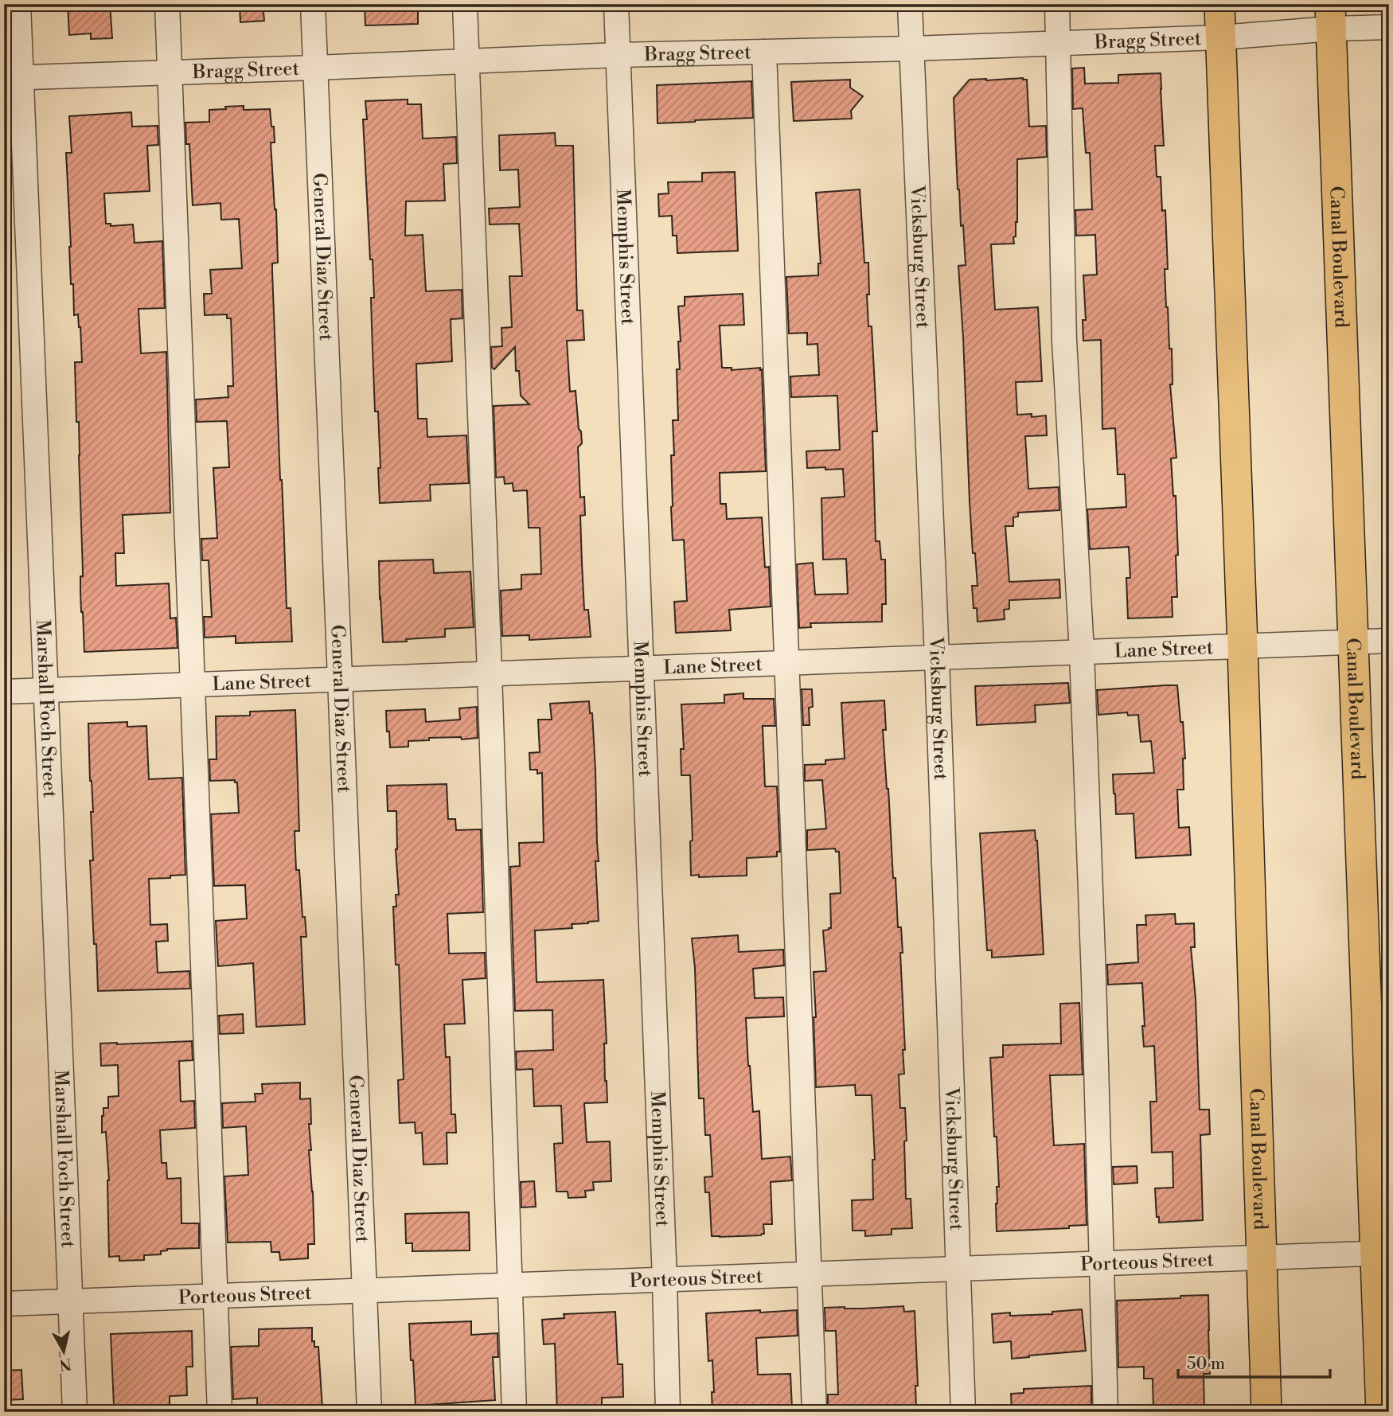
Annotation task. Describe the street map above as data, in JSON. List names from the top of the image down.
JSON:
{
  "streets": {
    "main road": ["Canal Boulevard"],
    "street": [
      "Bragg Street",
      "General Diaz Street",
      "Memphis Street",
      "Vicksburg Street",
      "Lane Street",
      "Marshall Foch Street",
      "Porteous Street"
    ]
  },
  "crossings": [
    ["Bragg Street", "General Diaz Street"],
    ["Bragg Street", "Memphis Street"],
    ["Bragg Street", "Vicksburg Street"],
    ["Bragg Street", "Canal Boulevard"],
    ["Bragg Street", "Marshall Foch Street"],
    ["General Diaz Street", "Lane Street"],
    ["General Diaz Street", "Porteous Street"],
    ["Memphis Street", "Lane Street"],
    ["Memphis Street", "Porteous Street"],
    ["Vicksburg Street", "Lane Street"],
    ["Vicksburg Street", "Porteous Street"],
    ["Canal Boulevard", "Lane Street"],
    ["Canal Boulevard", "Porteous Street"],
    ["Lane Street", "Marshall Foch Street"],
    ["Marshall Foch Street", "Porteous Street"]
  ],
  "scale_bar": "50 m",
  "north": "bottom"
}
